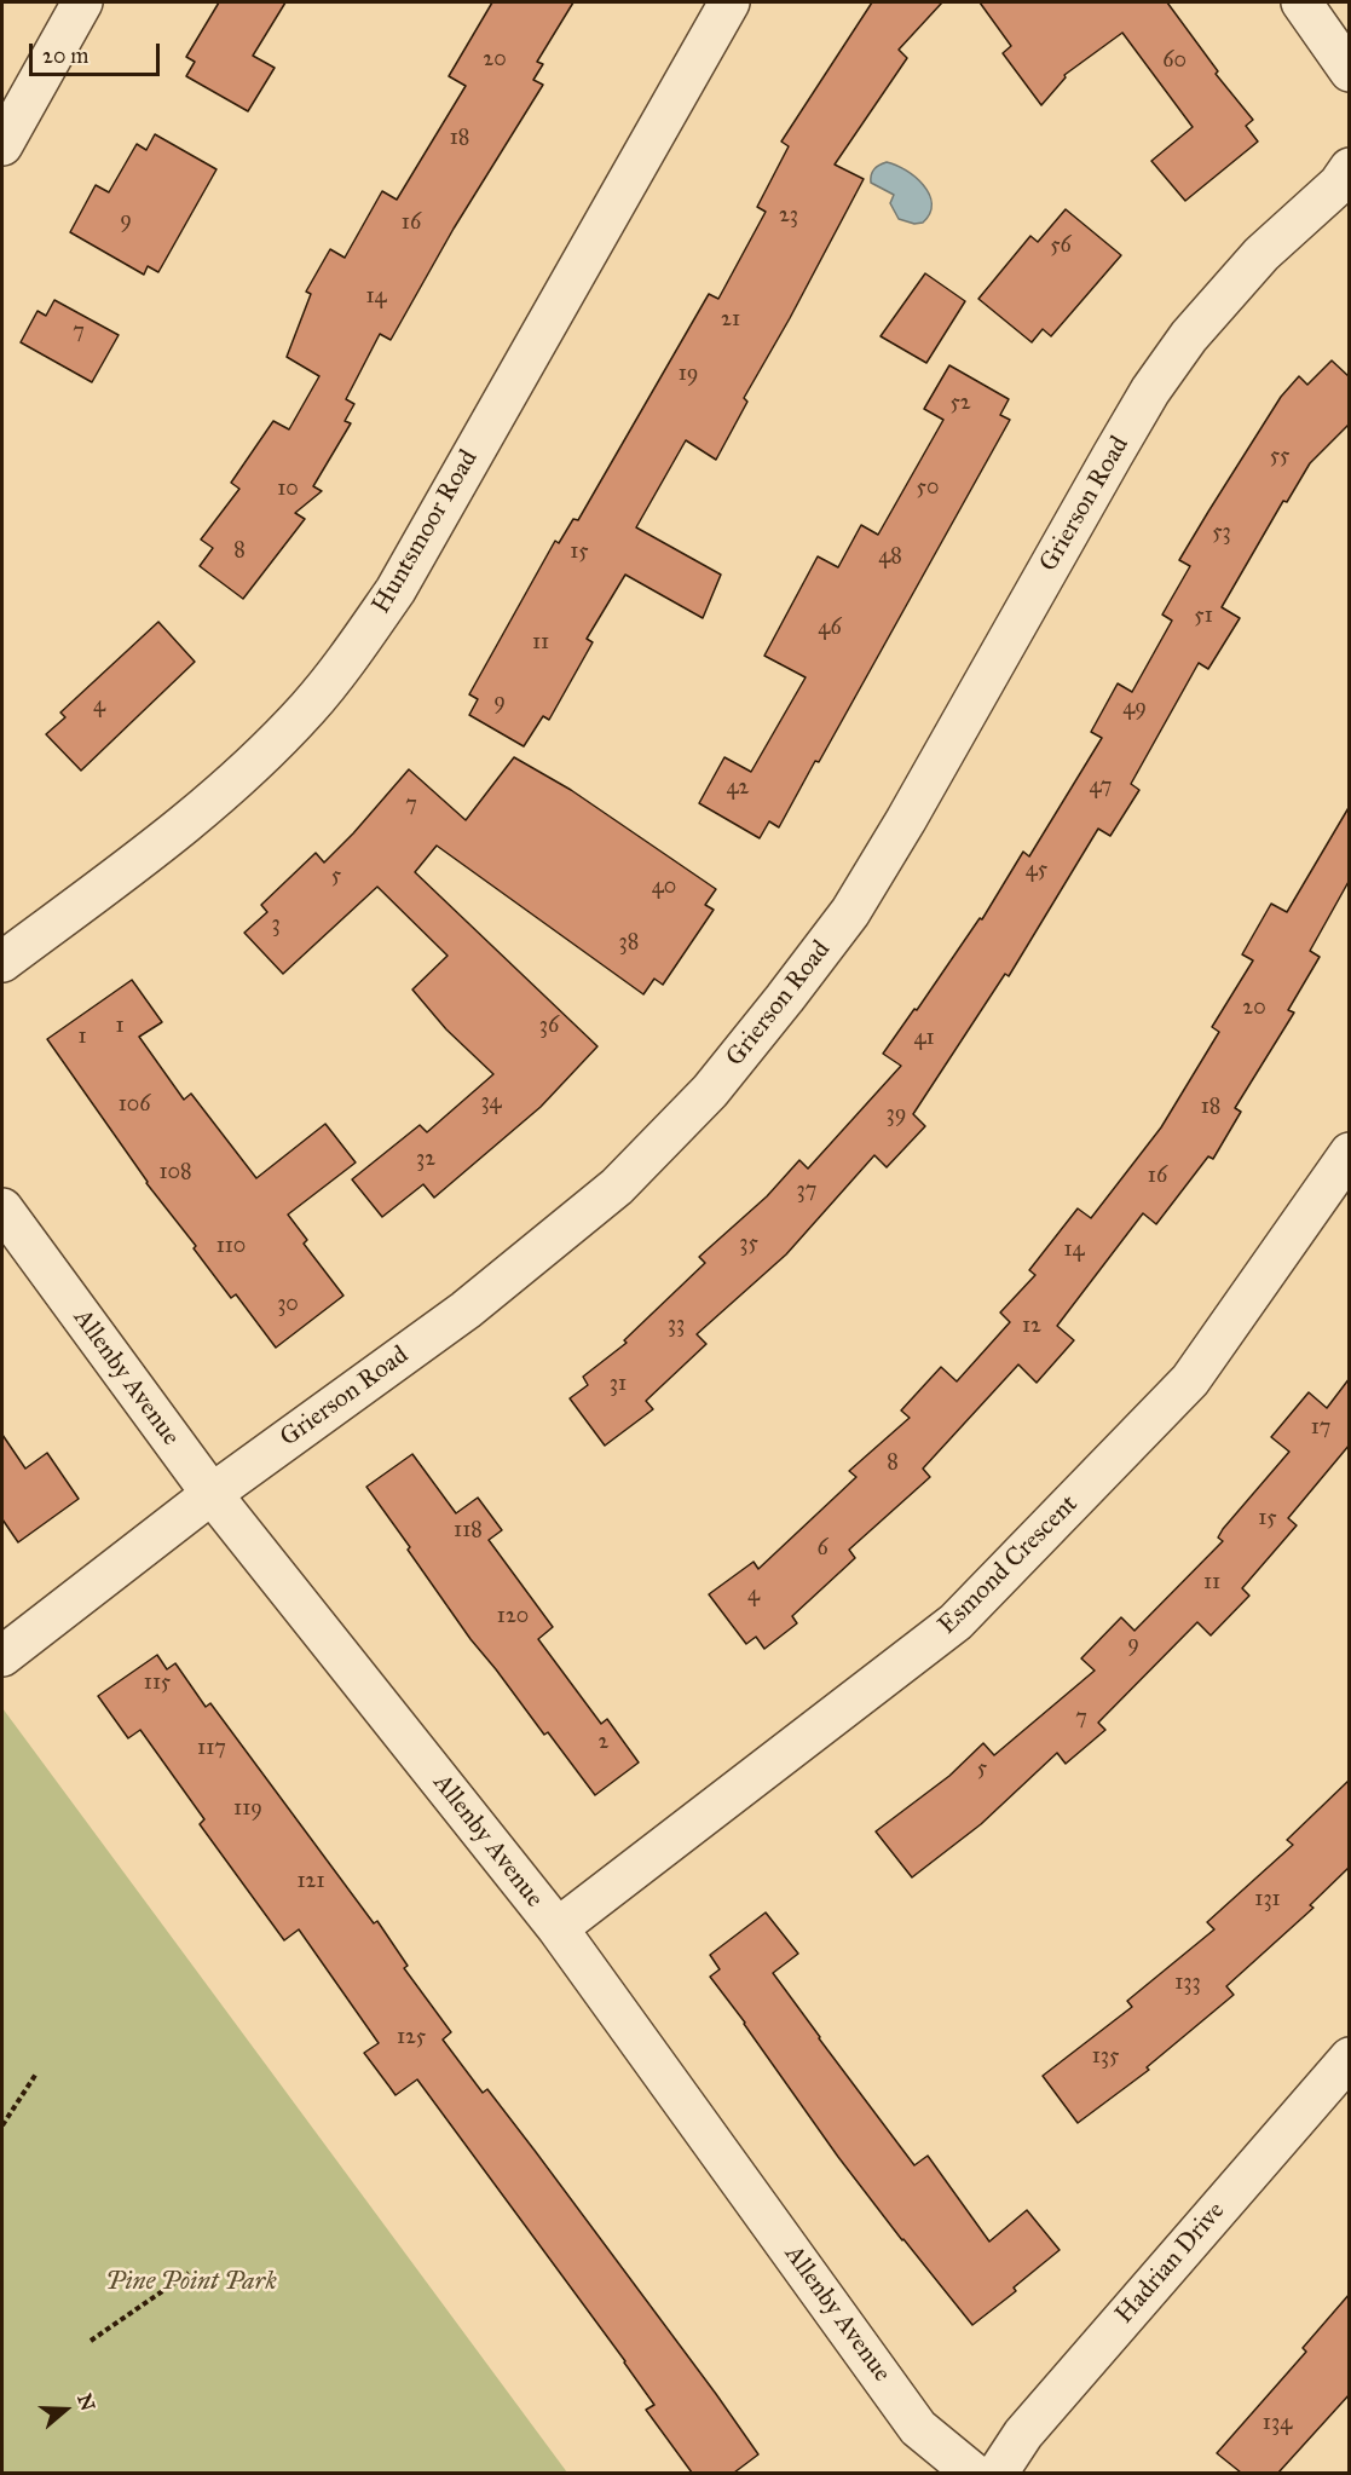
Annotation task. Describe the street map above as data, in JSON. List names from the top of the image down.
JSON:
{
  "streets": {
    "street": [
      "Grierson Road",
      "Huntsmoor Road",
      "Allenby Avenue",
      "Esmond Crescent",
      "Hadrian Drive"
    ]
  },
  "crossings": [
    ["Grierson Road", "Allenby Avenue"],
    ["Allenby Avenue", "Esmond Crescent"]
  ],
  "parks": ["Pine Point Park"],
  "house_numbers": [
    "20",
    "60",
    "18",
    "23",
    "9",
    "16",
    "56",
    "14",
    "21",
    "7",
    "19",
    "52",
    "55",
    "50",
    "10",
    "53",
    "8",
    "15",
    "48",
    "51",
    "46",
    "11",
    "9",
    "4",
    "49",
    "47",
    "42",
    "7",
    "45",
    "5",
    "40",
    "3",
    "38",
    "20",
    "1",
    "36",
    "1",
    "41",
    "34",
    "106",
    "18",
    "39",
    "32",
    "108",
    "16",
    "37",
    "35",
    "110",
    "14",
    "30",
    "33",
    "12",
    "31",
    "17",
    "8",
    "15",
    "118",
    "6",
    "11",
    "4",
    "120",
    "9",
    "115",
    "7",
    "2",
    "117",
    "5",
    "119",
    "121",
    "131",
    "133",
    "125",
    "135",
    "134"
  ],
  "scale_bar": "20 m",
  "north": "right"
}
